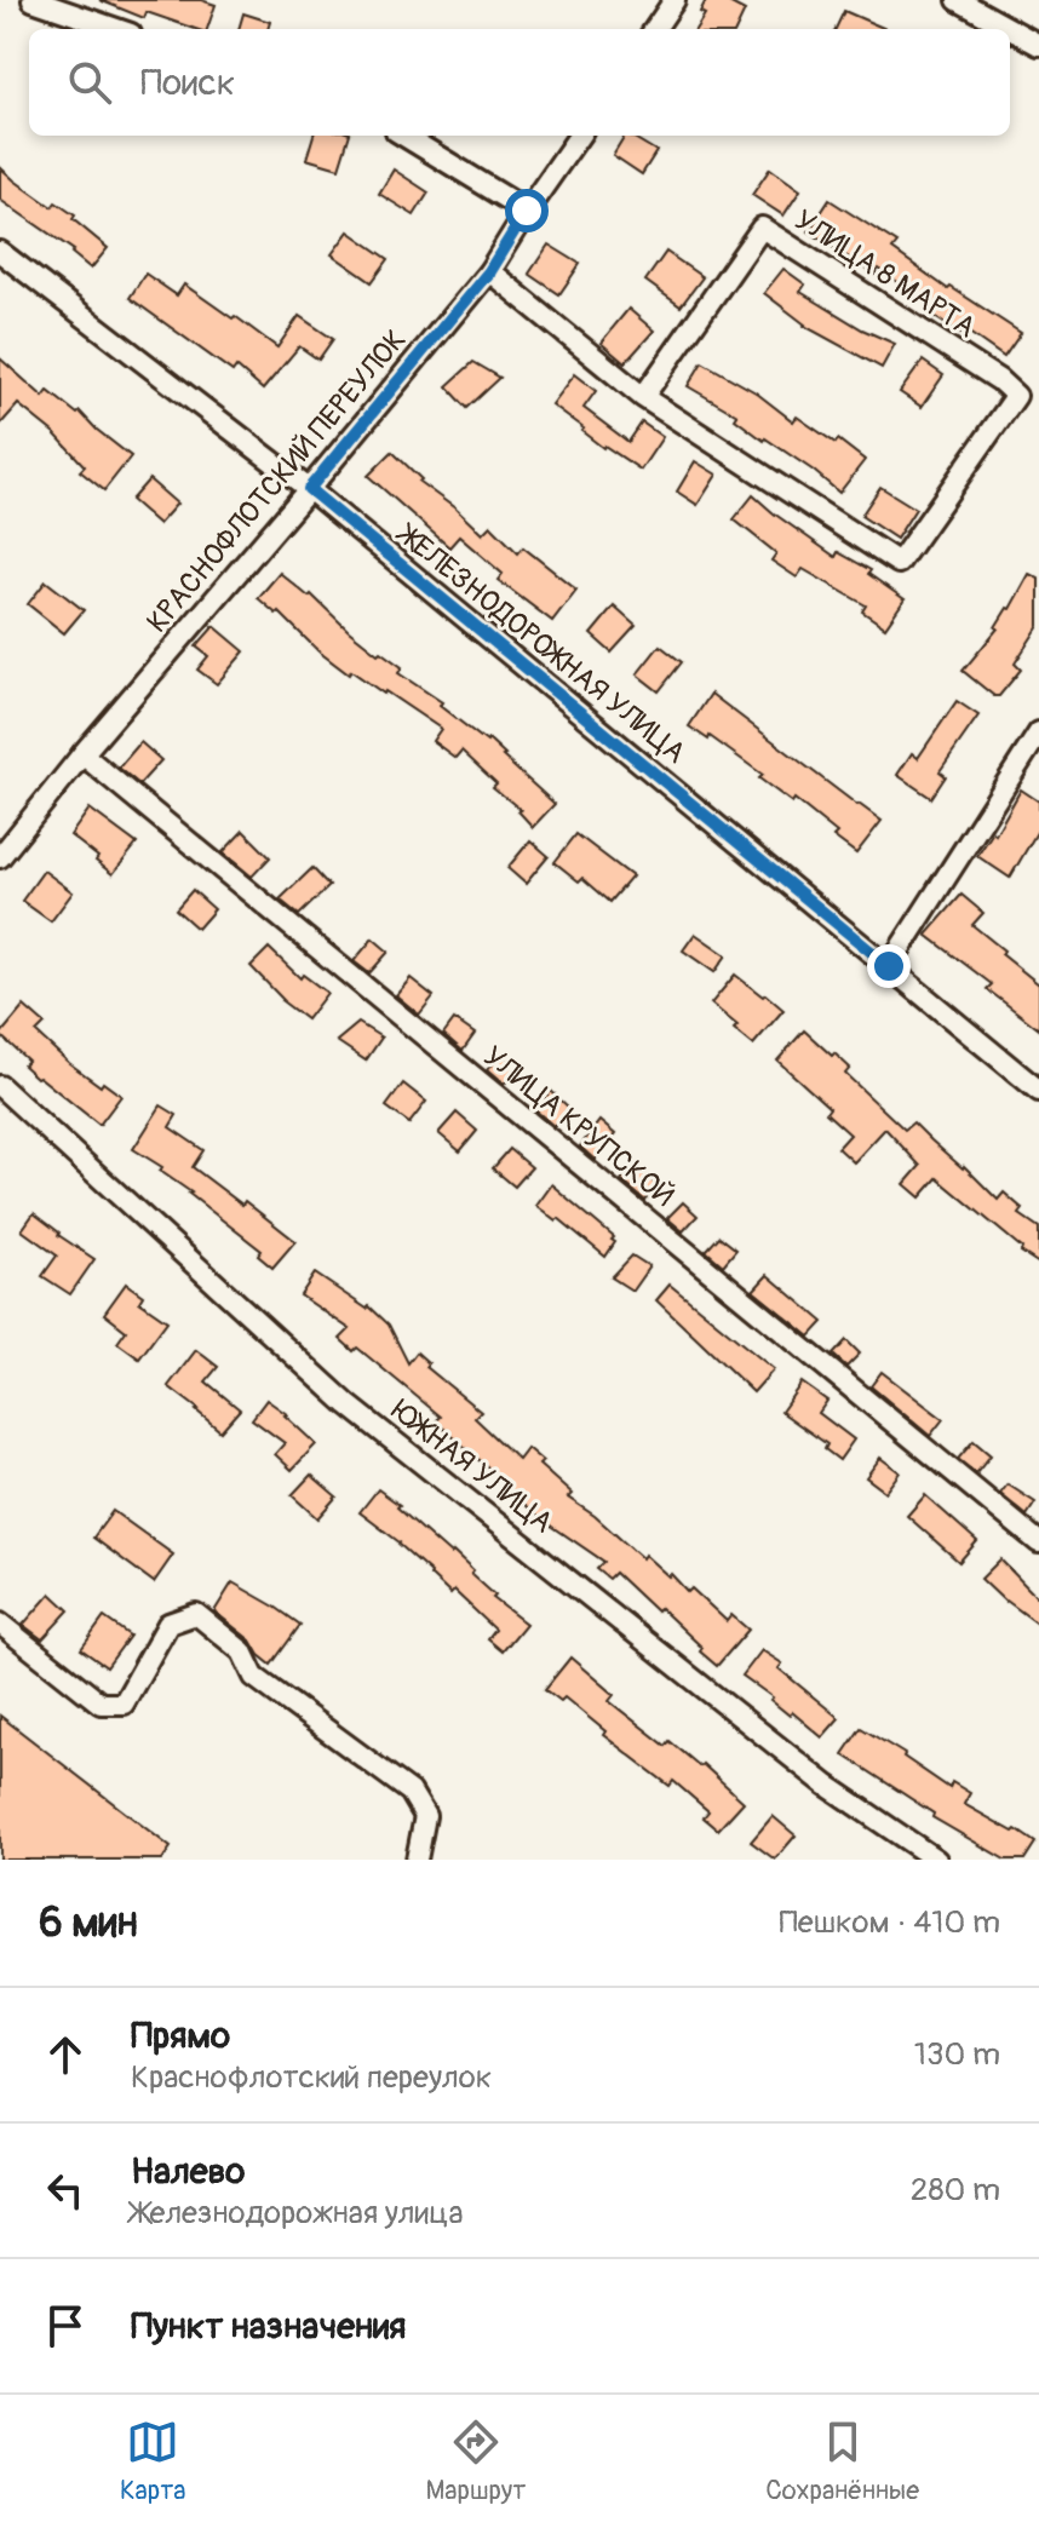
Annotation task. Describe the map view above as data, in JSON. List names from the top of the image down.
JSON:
{
  "streets": {
    "street": [
      "УЛИЦА 8 МАРТА",
      "КРАСНОФЛОТСКИЙ ПЕРЕУЛОК",
      "ЖЕЛЕЗНОДОРОЖНАЯ УЛИЦА",
      "УЛИЦА КРУПСКОЙ",
      "ЮЖНАЯ УЛИЦА"
    ]
  },
  "crossings": [
    ["УЛИЦА 8 МАРТА", "КРАСНОФЛОТСКИЙ ПЕРЕУЛОК"],
    ["КРАСНОФЛОТСКИЙ ПЕРЕУЛОК", "ЖЕЛЕЗНОДОРОЖНАЯ УЛИЦА"],
    ["КРАСНОФЛОТСКИЙ ПЕРЕУЛОК", "УЛИЦА КРУПСКОЙ"]
  ],
  "page": {
    "search": "Поиск",
    "heading": ["6 мин", "Пешком · 410 m"],
    "list": [
      ["Прямо", "Краснофлотский переулок", "130 m"],
      ["Налево", "Железнодорожная улица", "280 m"],
      "Пункт назначения"
    ],
    "nav": ["Карта", "Маршрут", "Сохранённые"]
  }
}
